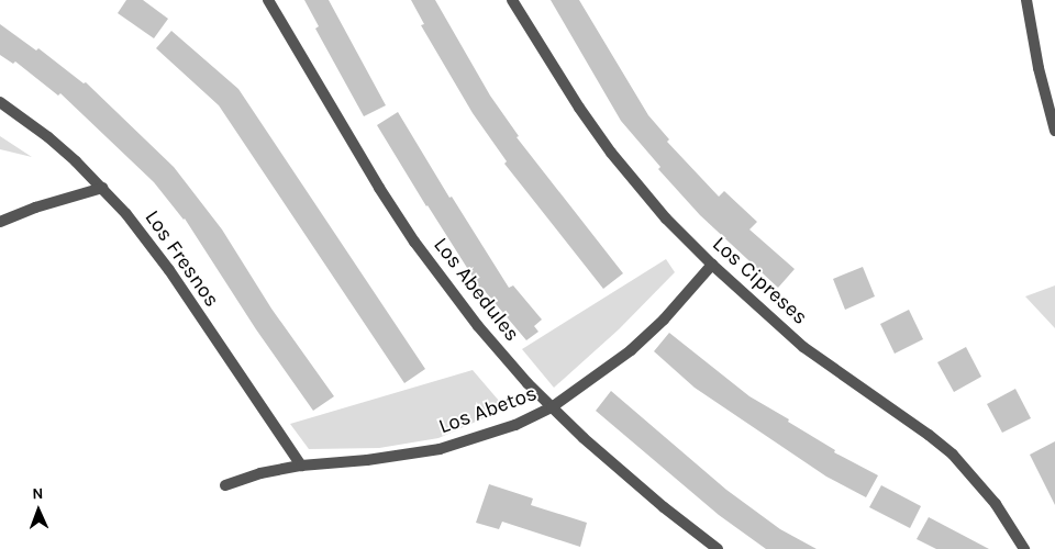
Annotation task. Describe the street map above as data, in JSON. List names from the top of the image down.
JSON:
{
  "streets": {
    "street": [
      "Los Fresnos",
      "Los Cipreses",
      "Los Abedules",
      "Los Abetos"
    ]
  },
  "crossings": [
    ["Los Fresnos", "Los Abetos"],
    ["Los Cipreses", "Los Abetos"],
    ["Los Abedules", "Los Abetos"]
  ],
  "north": "top"
}
